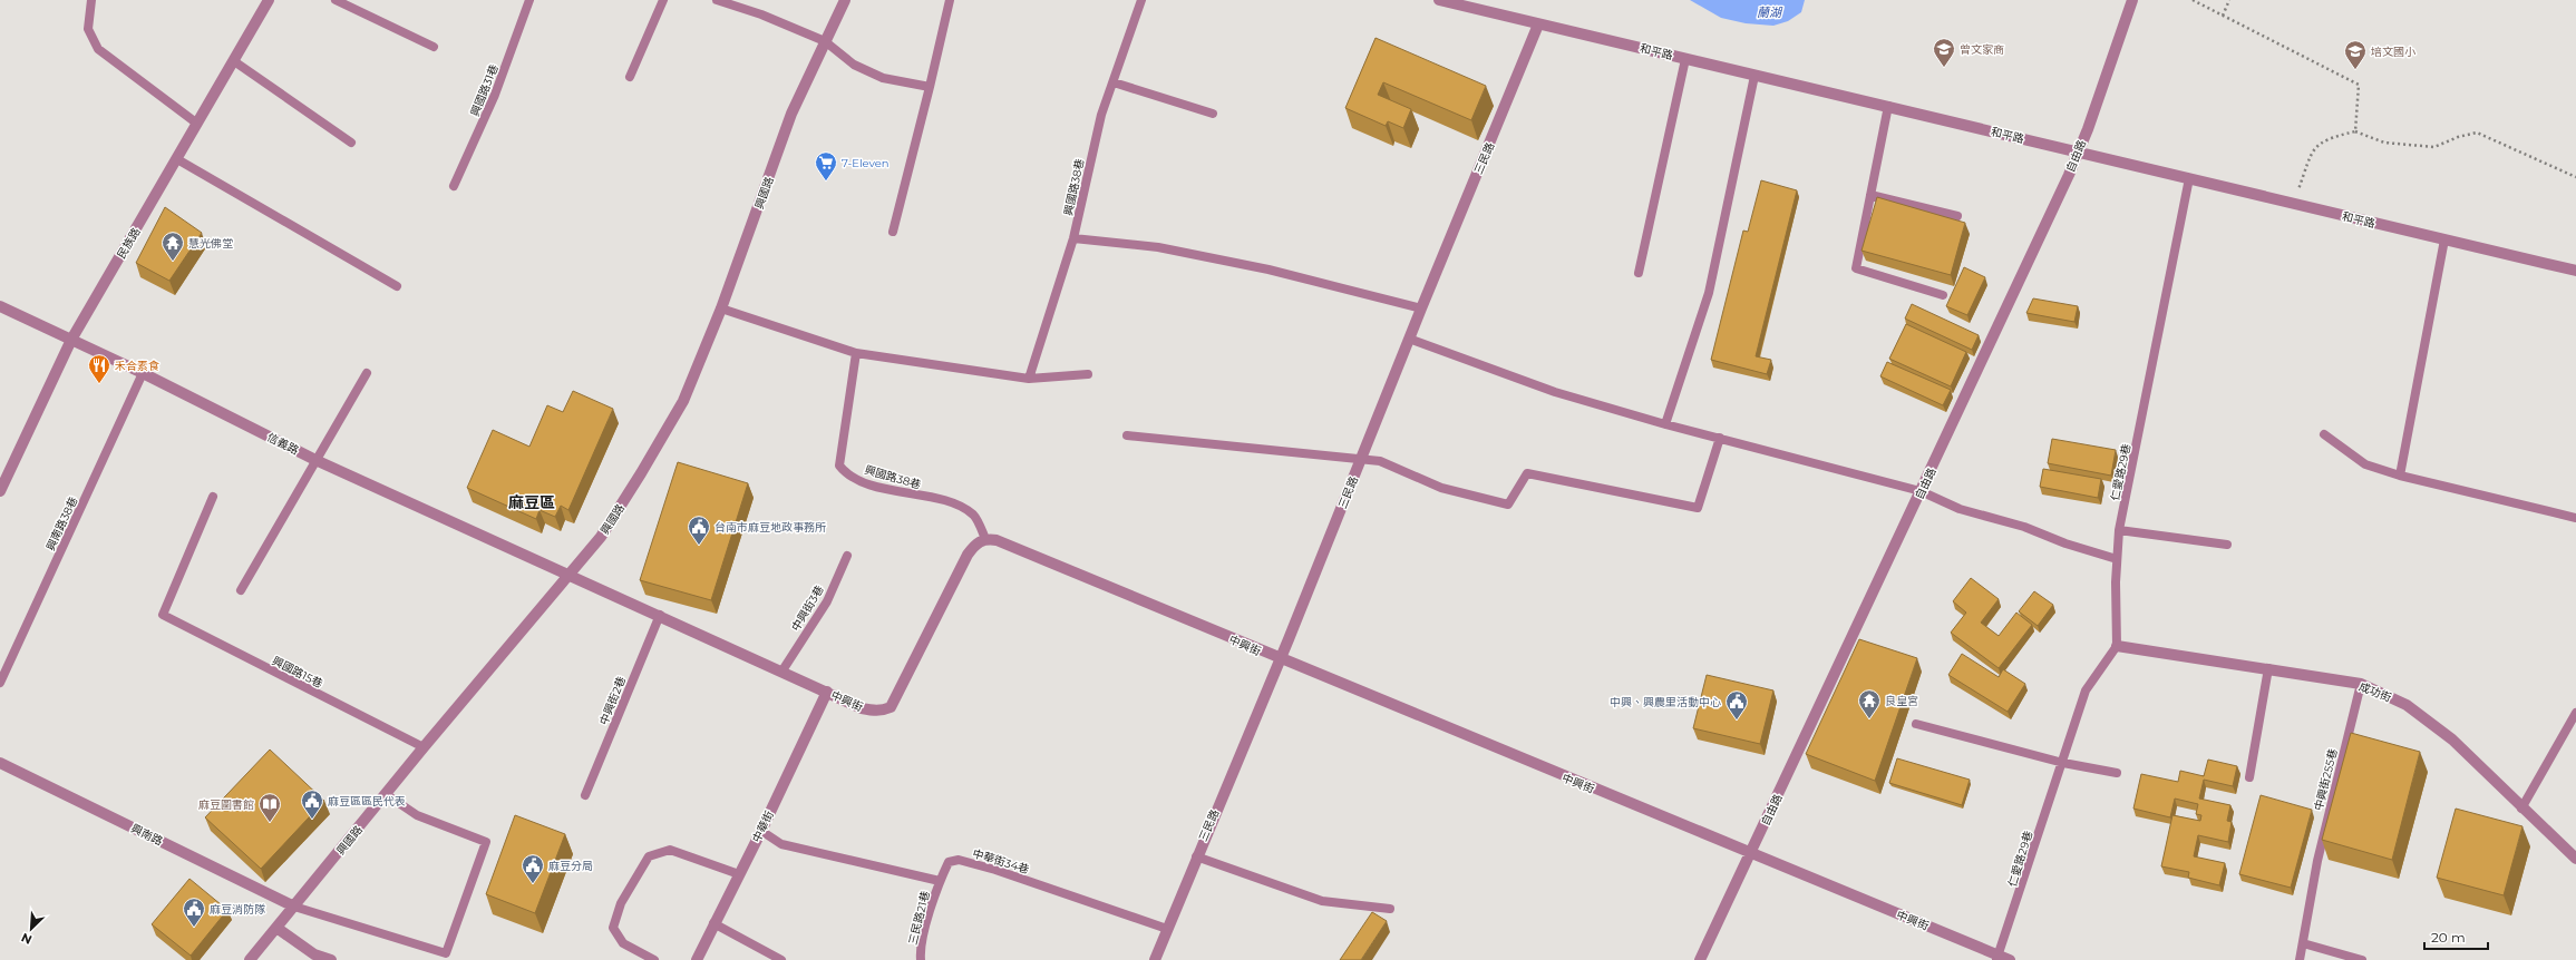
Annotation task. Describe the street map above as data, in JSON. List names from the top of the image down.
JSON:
{
  "streets": {
    "street": [
      "和平路",
      "自由路",
      "三民路",
      "興國路",
      "民族路",
      "信義路",
      "中興街",
      "成功街",
      "中華街",
      "興南路"
    ],
    "lane": [
      "興國路31巷",
      "興國路38巷",
      "仁愛路29巷",
      "興南路38巷",
      "中興街3巷",
      "興國路15巷",
      "中興街2巷",
      "中興街255巷",
      "中華街34巷",
      "三民路21巷"
    ]
  },
  "crossings": [
    ["和平路", "自由路"],
    ["和平路", "三民路"],
    ["和平路", "仁愛路29巷"],
    ["自由路", "中興街"],
    ["三民路", "中興街"],
    ["三民路", "中華街34巷"],
    ["興國路38巷", "中興街"],
    ["興國路", "信義路"],
    ["興國路", "中興街"],
    ["興國路", "興國路15巷"],
    ["興國路", "興南路"],
    ["民族路", "信義路"],
    ["信義路", "興南路38巷"],
    ["信義路", "中興街"],
    ["仁愛路29巷", "中興街"],
    ["仁愛路29巷", "成功街"],
    ["中興街3巷", "中興街"],
    ["中興街", "中興街2巷"],
    ["中興街", "中華街"],
    ["成功街", "中興街255巷"],
    ["中華街34巷", "三民路21巷"]
  ],
  "districts": ["麻豆區"],
  "water": ["蘭湖"],
  "places": {
    "school or university": ["曾文家商", "培文國小"],
    "supermarket": ["7-Eleven"],
    "temple": ["慧光佛堂", "良皇宮"],
    "restaurant": ["禾合素食"],
    "public building": [
      "台南市麻豆地政事務所",
      "中興、興農里活動中心",
      "麻豆區區民代表",
      "麻豆分局",
      "麻豆消防隊"
    ],
    "library": ["麻豆圖書館"]
  },
  "scale_bar": "20 m",
  "north": "bottom left"
}
